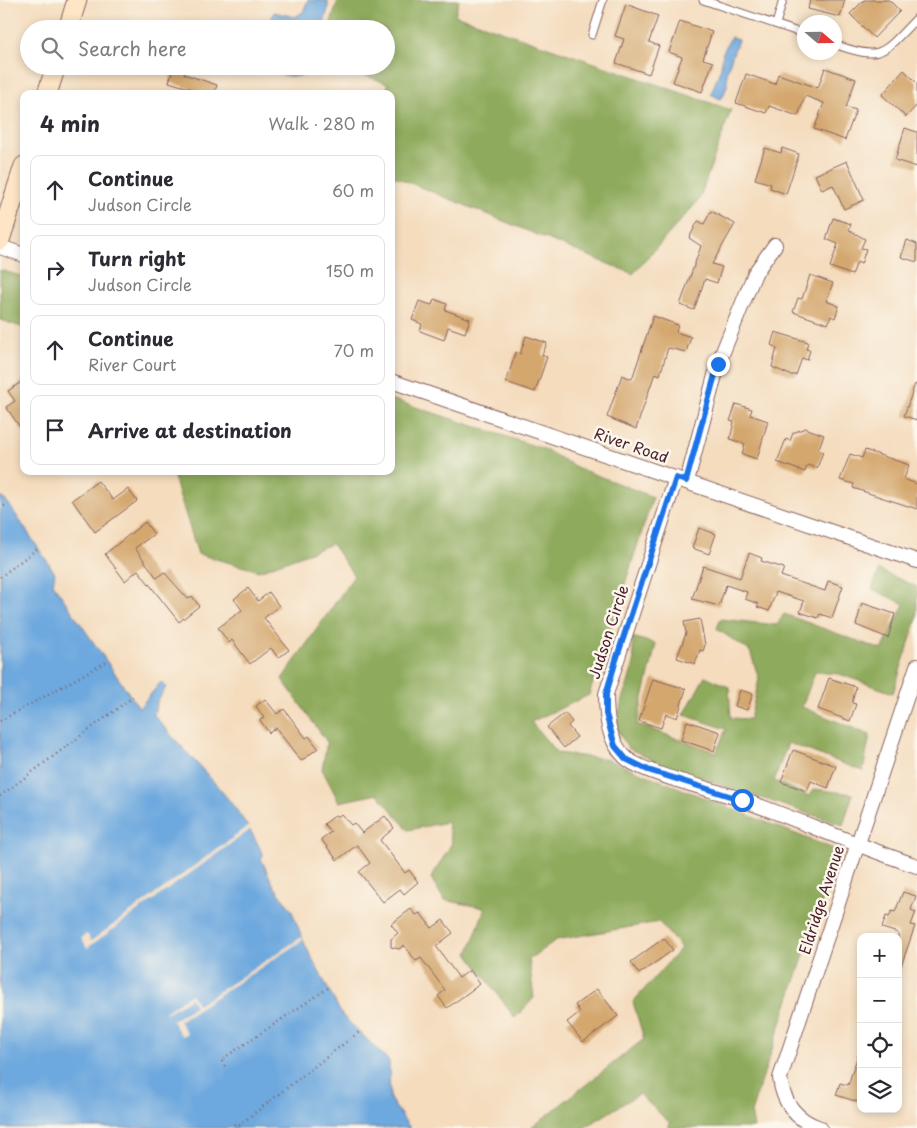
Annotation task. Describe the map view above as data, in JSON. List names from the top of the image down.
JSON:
{
  "streets": {
    "street": ["River Road", "Judson Circle", "Eldridge Avenue"]
  },
  "crossings": [
    ["River Road", "Judson Circle"],
    ["Judson Circle", "Eldridge Avenue"]
  ],
  "north": "right",
  "page": {
    "search": "Search here",
    "heading": ["4 min", "Walk · 280 m"],
    "list": [
      ["Continue", "Judson Circle", "60 m"],
      ["Turn right", "Judson Circle", "150 m"],
      ["Continue", "River Court", "70 m"],
      "Arrive at destination"
    ],
    "map_buttons": ["+", "−"]
  }
}
